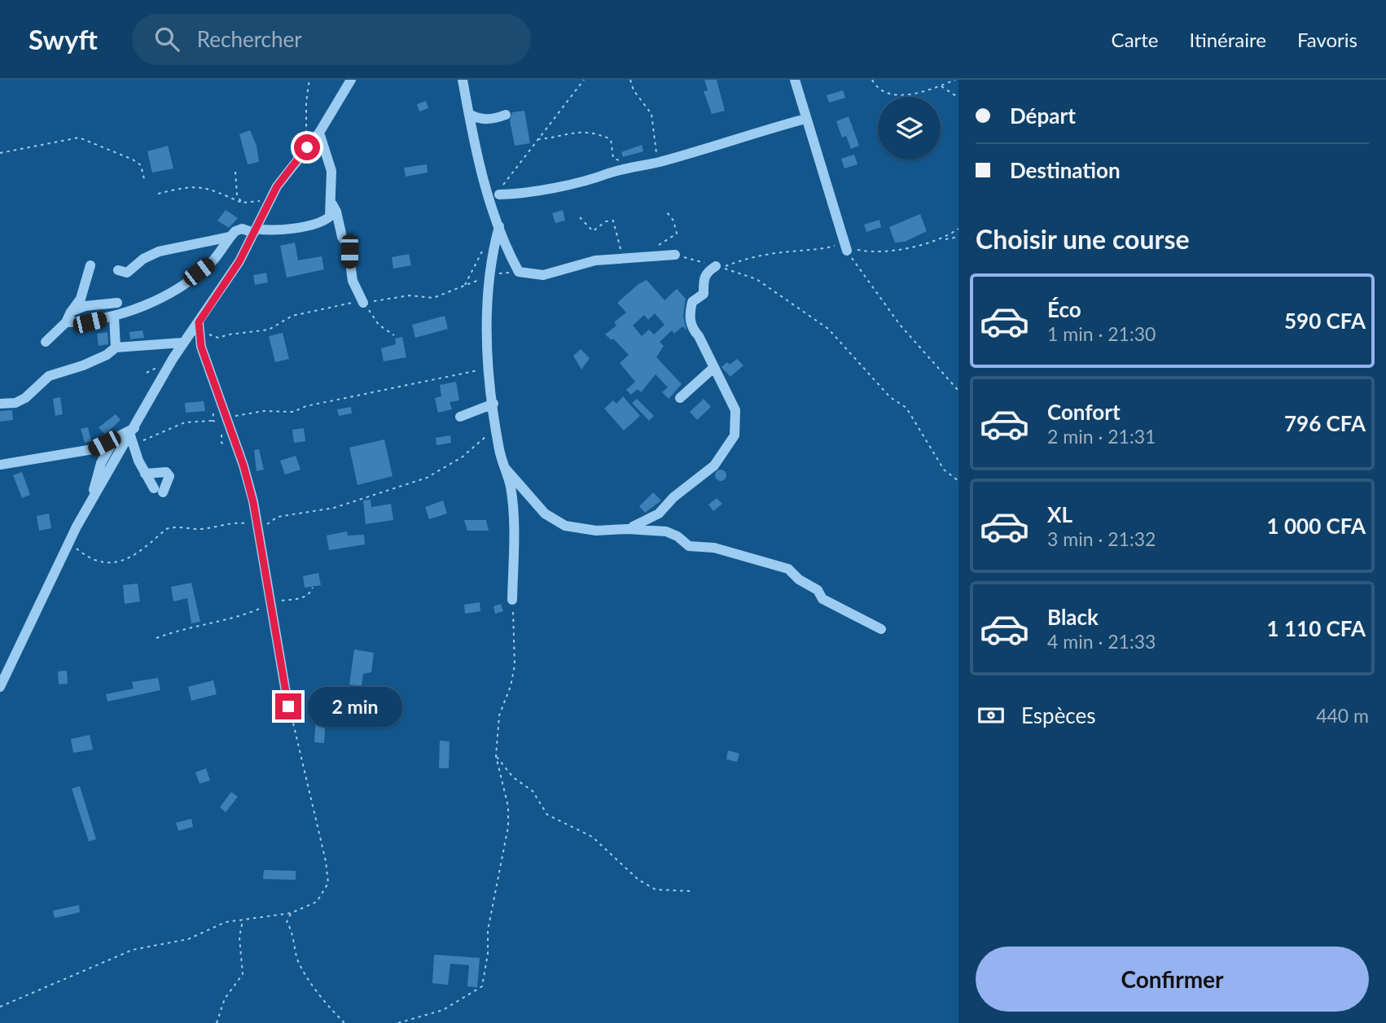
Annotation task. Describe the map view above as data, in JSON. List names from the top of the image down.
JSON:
{
  "page": {
    "header": "Swyft",
    "search": "Rechercher",
    "nav": ["Carte", "Itinéraire", "Favoris"],
    "banner": ["Départ", "Destination"],
    "heading": "Choisir une course",
    "list": [
      {
        "name": "Éco",
        "note": "1 min · 21:30",
        "value": "590 CFA"
      },
      {
        "name": "Confort",
        "note": "2 min · 21:31",
        "value": "796 CFA"
      },
      {
        "name": "XL",
        "note": "3 min · 21:32",
        "value": "1 000 CFA"
      },
      {
        "name": "Black",
        "note": "4 min · 21:33",
        "value": "1 110 CFA"
      }
    ],
    "pay": ["Espèces", "440 m"],
    "bubble": "2 min",
    "buttons": "Confirmer"
  }
}
